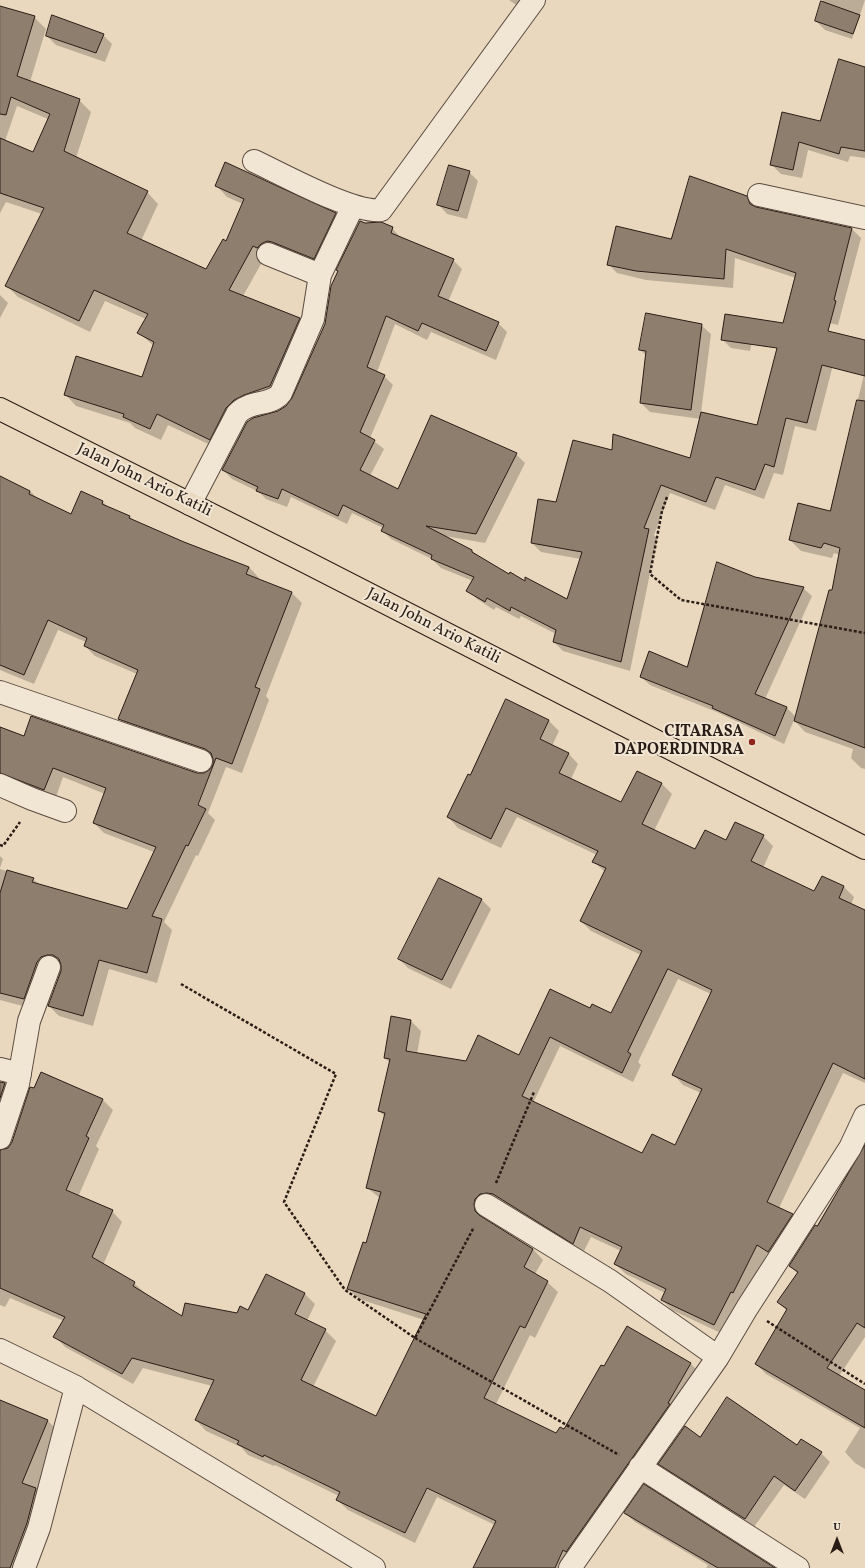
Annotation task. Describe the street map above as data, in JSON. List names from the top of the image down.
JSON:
{
  "streets": {
    "main road": ["Jalan John Ario Katili"]
  },
  "places": ["CITARASA DAPOERDINDRA"],
  "north": "top"
}
